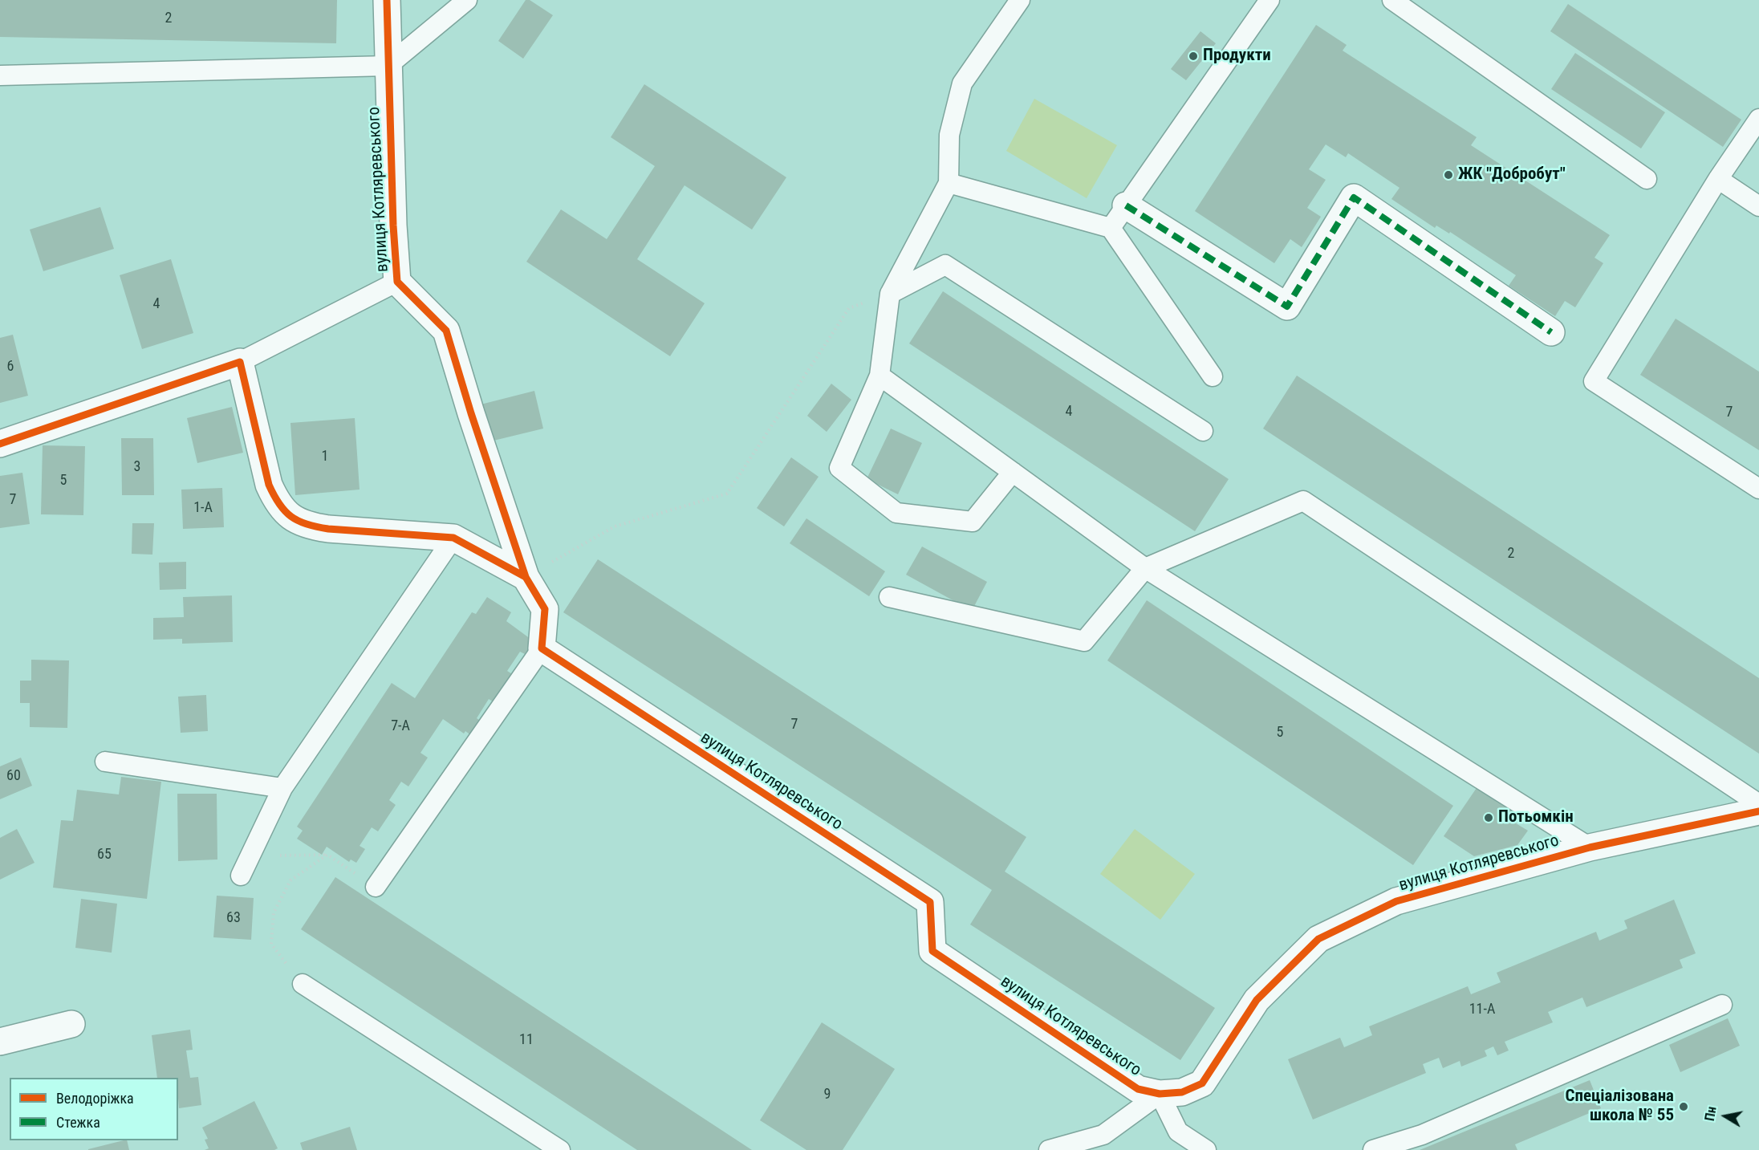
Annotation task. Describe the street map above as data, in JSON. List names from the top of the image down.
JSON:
{
  "streets": {
    "street": ["вулиця Котляревського"]
  },
  "places": [
    "Продукти",
    "ЖК \"Добробут\"",
    "Потьомкін",
    "Спеціалізована школа № 55"
  ],
  "house_numbers": [
    "2",
    "4",
    "6",
    "4",
    "7",
    "1",
    "3",
    "5",
    "7",
    "1-А",
    "2",
    "7",
    "7-А",
    "5",
    "60",
    "65",
    "63",
    "11-А",
    "11",
    "9"
  ],
  "legend": ["Велодоріжка", "Стежка"],
  "north": "left"
}
